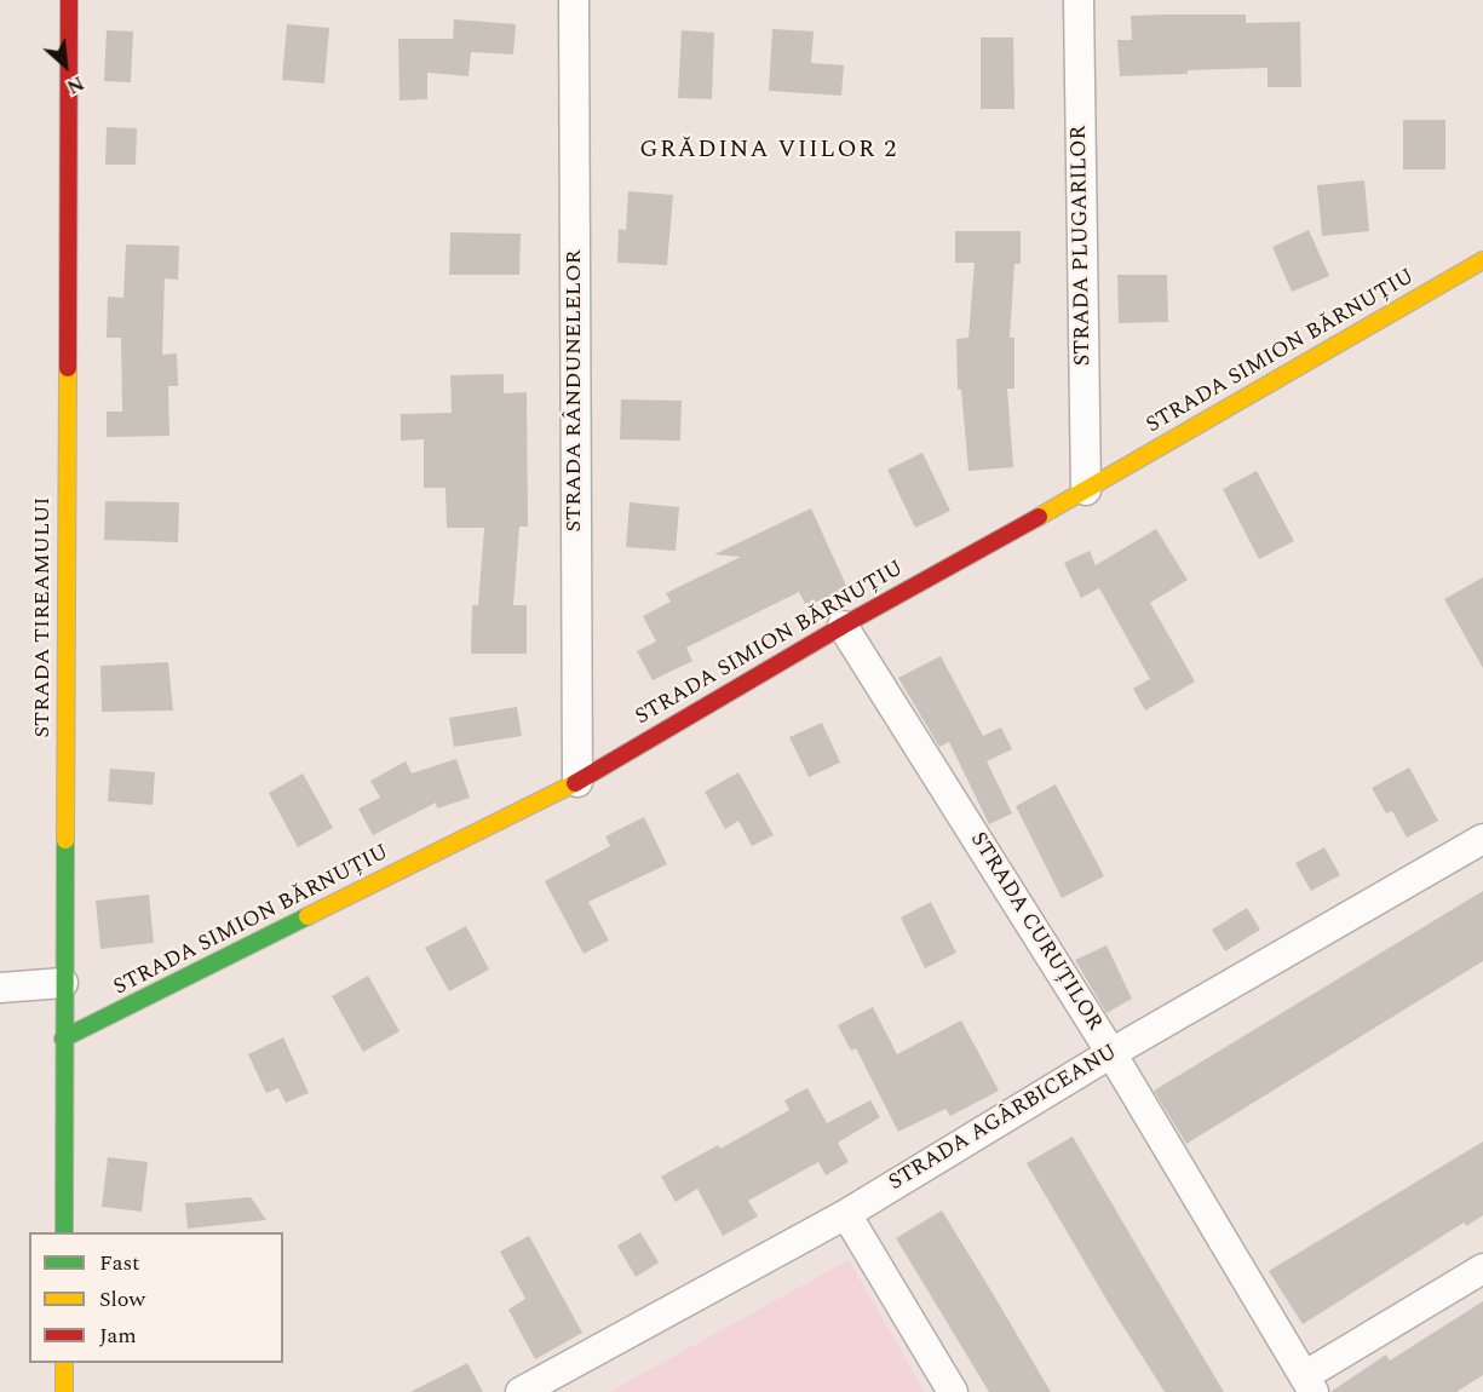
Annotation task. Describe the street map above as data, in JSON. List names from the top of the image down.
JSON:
{
  "streets": {
    "street": [
      "STRADA PLUGARILOR",
      "STRADA SIMION BĂRNUȚIU",
      "STRADA RÂNDUNELELOR",
      "STRADA TIREAMULUI",
      "STRADA CURUȚILOR",
      "STRADA AGÂRBICEANU"
    ]
  },
  "crossings": [
    ["STRADA PLUGARILOR", "STRADA SIMION BĂRNUȚIU"],
    ["STRADA SIMION BĂRNUȚIU", "STRADA RÂNDUNELELOR"],
    ["STRADA SIMION BĂRNUȚIU", "STRADA TIREAMULUI"],
    ["STRADA SIMION BĂRNUȚIU", "STRADA CURUȚILOR"],
    ["STRADA CURUȚILOR", "STRADA AGÂRBICEANU"]
  ],
  "districts": ["GRĂDINA VIILOR 2"],
  "legend": ["Fast", "Slow", "Jam"],
  "north": "bottom right"
}
